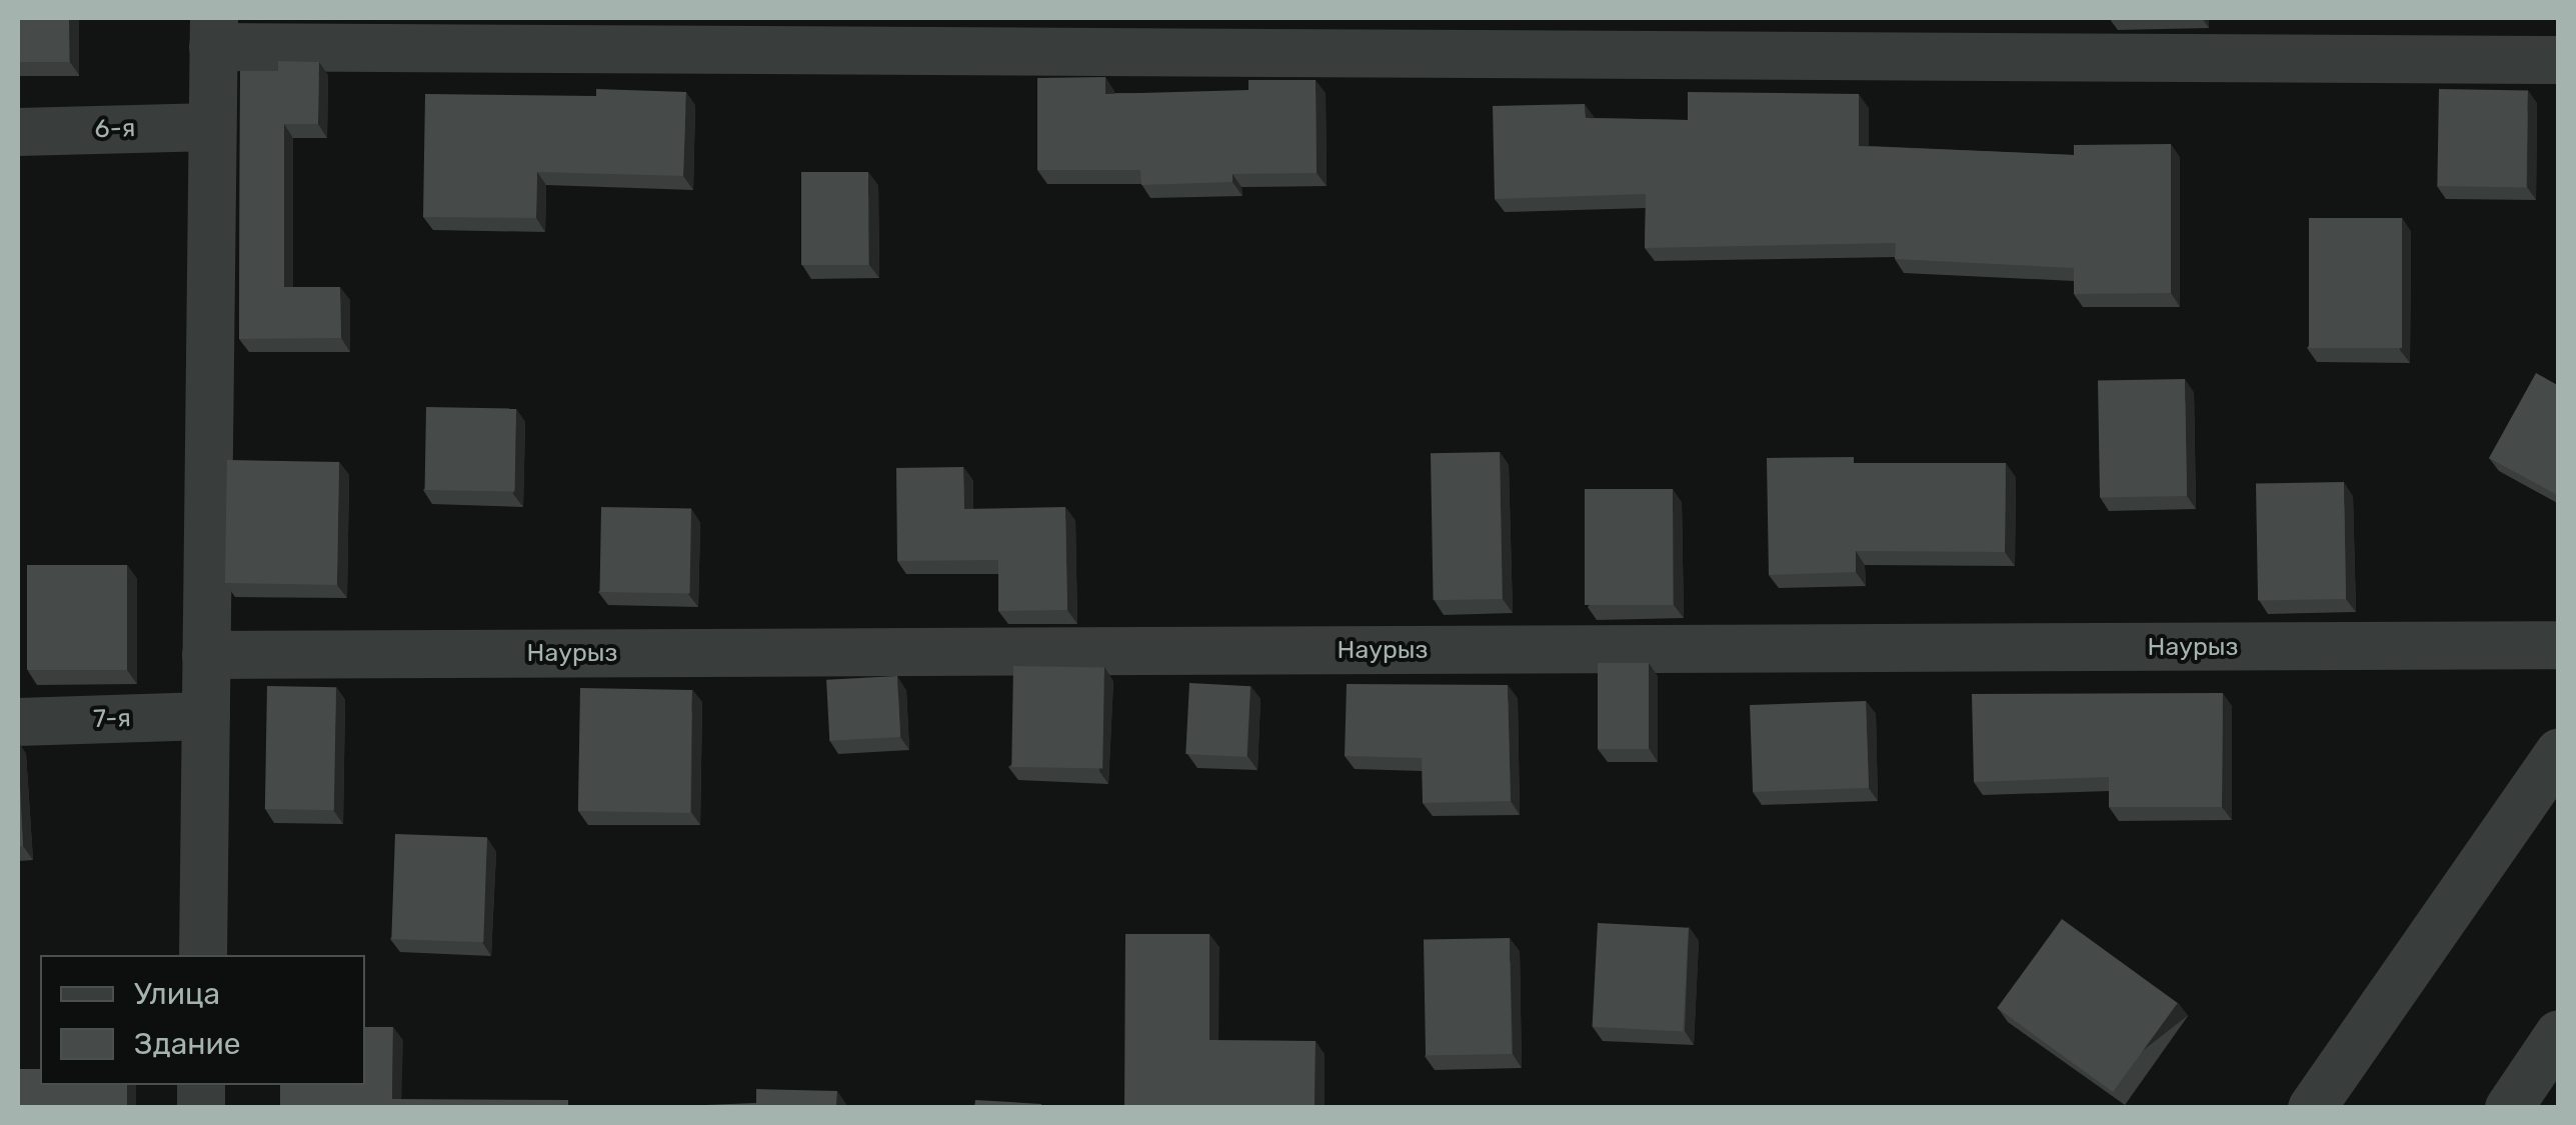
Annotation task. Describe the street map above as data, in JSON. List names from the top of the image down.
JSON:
{
  "streets": {
    "street": ["6-я", "Наурыз", "7-я"]
  },
  "legend": ["Улица", "Здание"]
}
